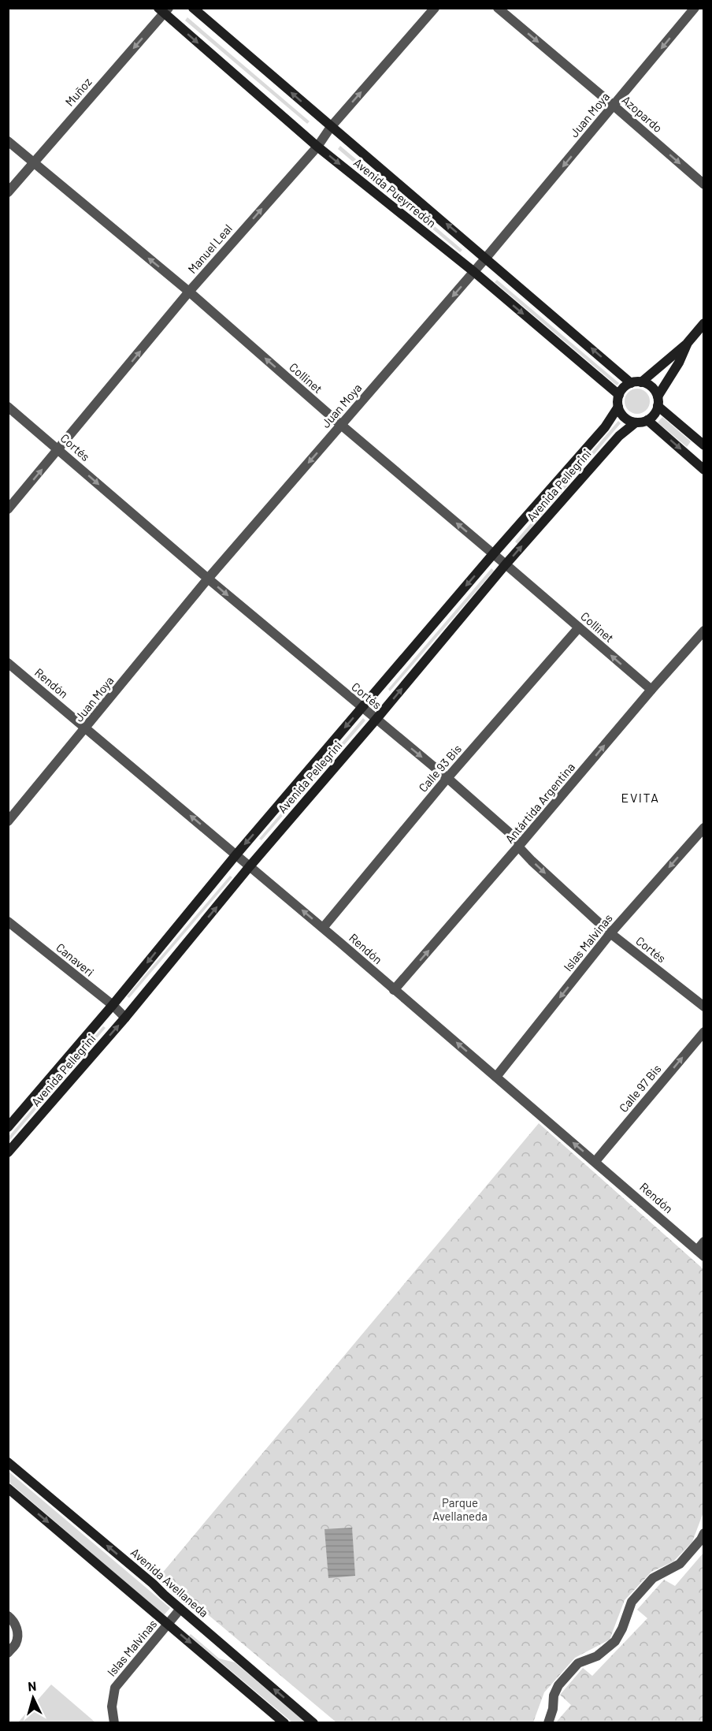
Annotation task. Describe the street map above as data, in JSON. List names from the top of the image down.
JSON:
{
  "streets": {
    "main road": ["Avenida Pueyrredón", "Avenida Pellegrini", "Avenida Avellaneda"],
    "street": [
      "Muñoz",
      "Azopardo",
      "Juan Moya",
      "Manuel Leal",
      "Collinet",
      "Cortés",
      "Rendón",
      "Calle 93 Bis",
      "Antártida Argentina",
      "Islas Malvinas",
      "Canaveri",
      "Calle 97 Bis"
    ]
  },
  "crossings": [
    ["Muñoz", "Avenida Pueyrredón"],
    ["Muñoz", "Collinet"],
    ["Azopardo", "Juan Moya"],
    ["Juan Moya", "Avenida Pueyrredón"],
    ["Juan Moya", "Collinet"],
    ["Juan Moya", "Cortés"],
    ["Juan Moya", "Rendón"],
    ["Avenida Pueyrredón", "Manuel Leal"],
    ["Avenida Pueyrredón", "Avenida Pellegrini"],
    ["Manuel Leal", "Collinet"],
    ["Manuel Leal", "Cortés"],
    ["Collinet", "Avenida Pellegrini"],
    ["Collinet", "Calle 93 Bis"],
    ["Collinet", "Antártida Argentina"],
    ["Cortés", "Avenida Pellegrini"],
    ["Cortés", "Calle 93 Bis"],
    ["Cortés", "Antártida Argentina"],
    ["Cortés", "Islas Malvinas"],
    ["Avenida Pellegrini", "Rendón"],
    ["Avenida Pellegrini", "Canaveri"],
    ["Rendón", "Calle 93 Bis"],
    ["Rendón", "Antártida Argentina"],
    ["Rendón", "Islas Malvinas"],
    ["Rendón", "Calle 97 Bis"],
    ["Islas Malvinas", "Avenida Avellaneda"]
  ],
  "one_way": [
    "Muñoz",
    "Azopardo",
    "Juan Moya",
    "Manuel Leal",
    "Collinet",
    "Cortés",
    "Rendón",
    "Antártida Argentina",
    "Islas Malvinas",
    "Calle 97 Bis"
  ],
  "districts": ["EVITA"],
  "parks": ["Parque Avellaneda"],
  "north": "top"
}
